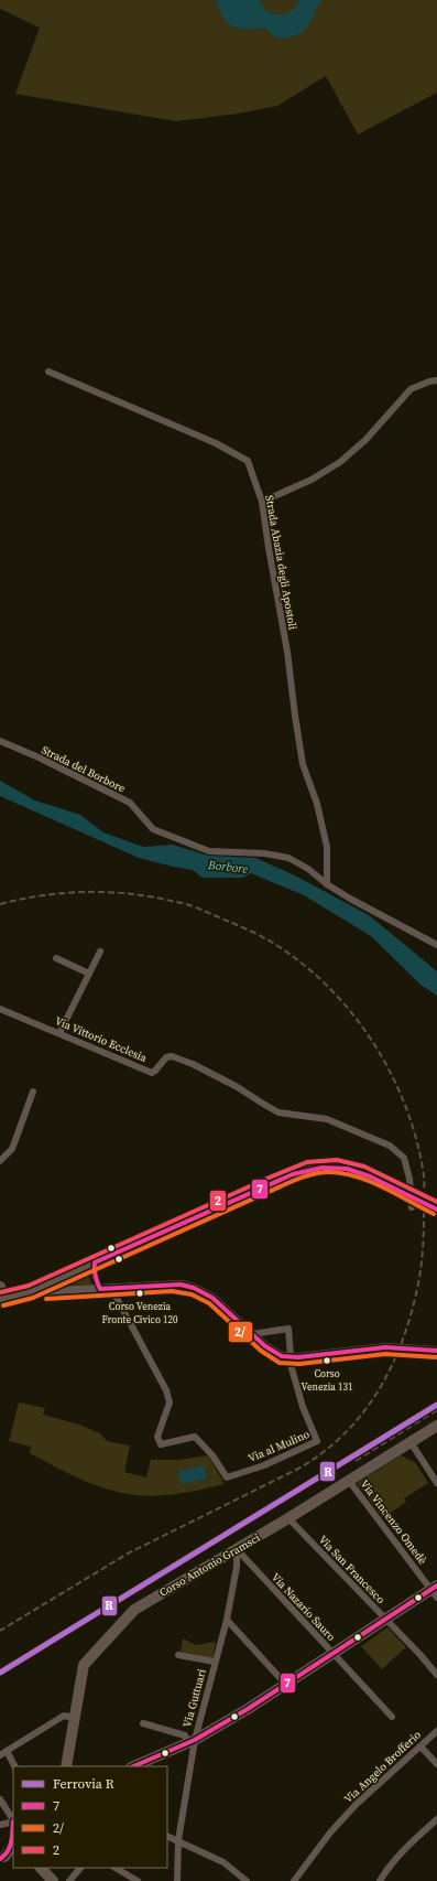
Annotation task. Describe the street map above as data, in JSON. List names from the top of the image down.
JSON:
{
  "streets": {
    "main road": ["Corso Antonio Gramsci"],
    "street": [
      "Strada Abazia degli Apostoli",
      "Strada del Borbore",
      "Via Vittorio Ecclesia",
      "Via al Mulino",
      "Via Vincenzo Omedè",
      "Via San Francesco",
      "Via Nazario Sauro",
      "Via Guttuari",
      "Via Angelo Brofferio"
    ]
  },
  "crossings": [
    ["Strada Abazia degli Apostoli", "Strada del Borbore"],
    ["Via Vincenzo Omedè", "Corso Antonio Gramsci"],
    ["Corso Antonio Gramsci", "Via San Francesco"],
    ["Corso Antonio Gramsci", "Via Nazario Sauro"],
    ["Corso Antonio Gramsci", "Via Guttuari"],
    ["Via Nazario Sauro", "Via Guttuari"]
  ],
  "water": ["Borbore"],
  "places": ["Corso Venezia Fronte Civico 120", "Corso Venezia 131"],
  "lines": [
    "transit line 2",
    "transit line 7",
    "transit line 2/",
    "rail line R"
  ],
  "legend": [
    "Ferrovia R",
    "7",
    "2/",
    "2"
  ]
}
